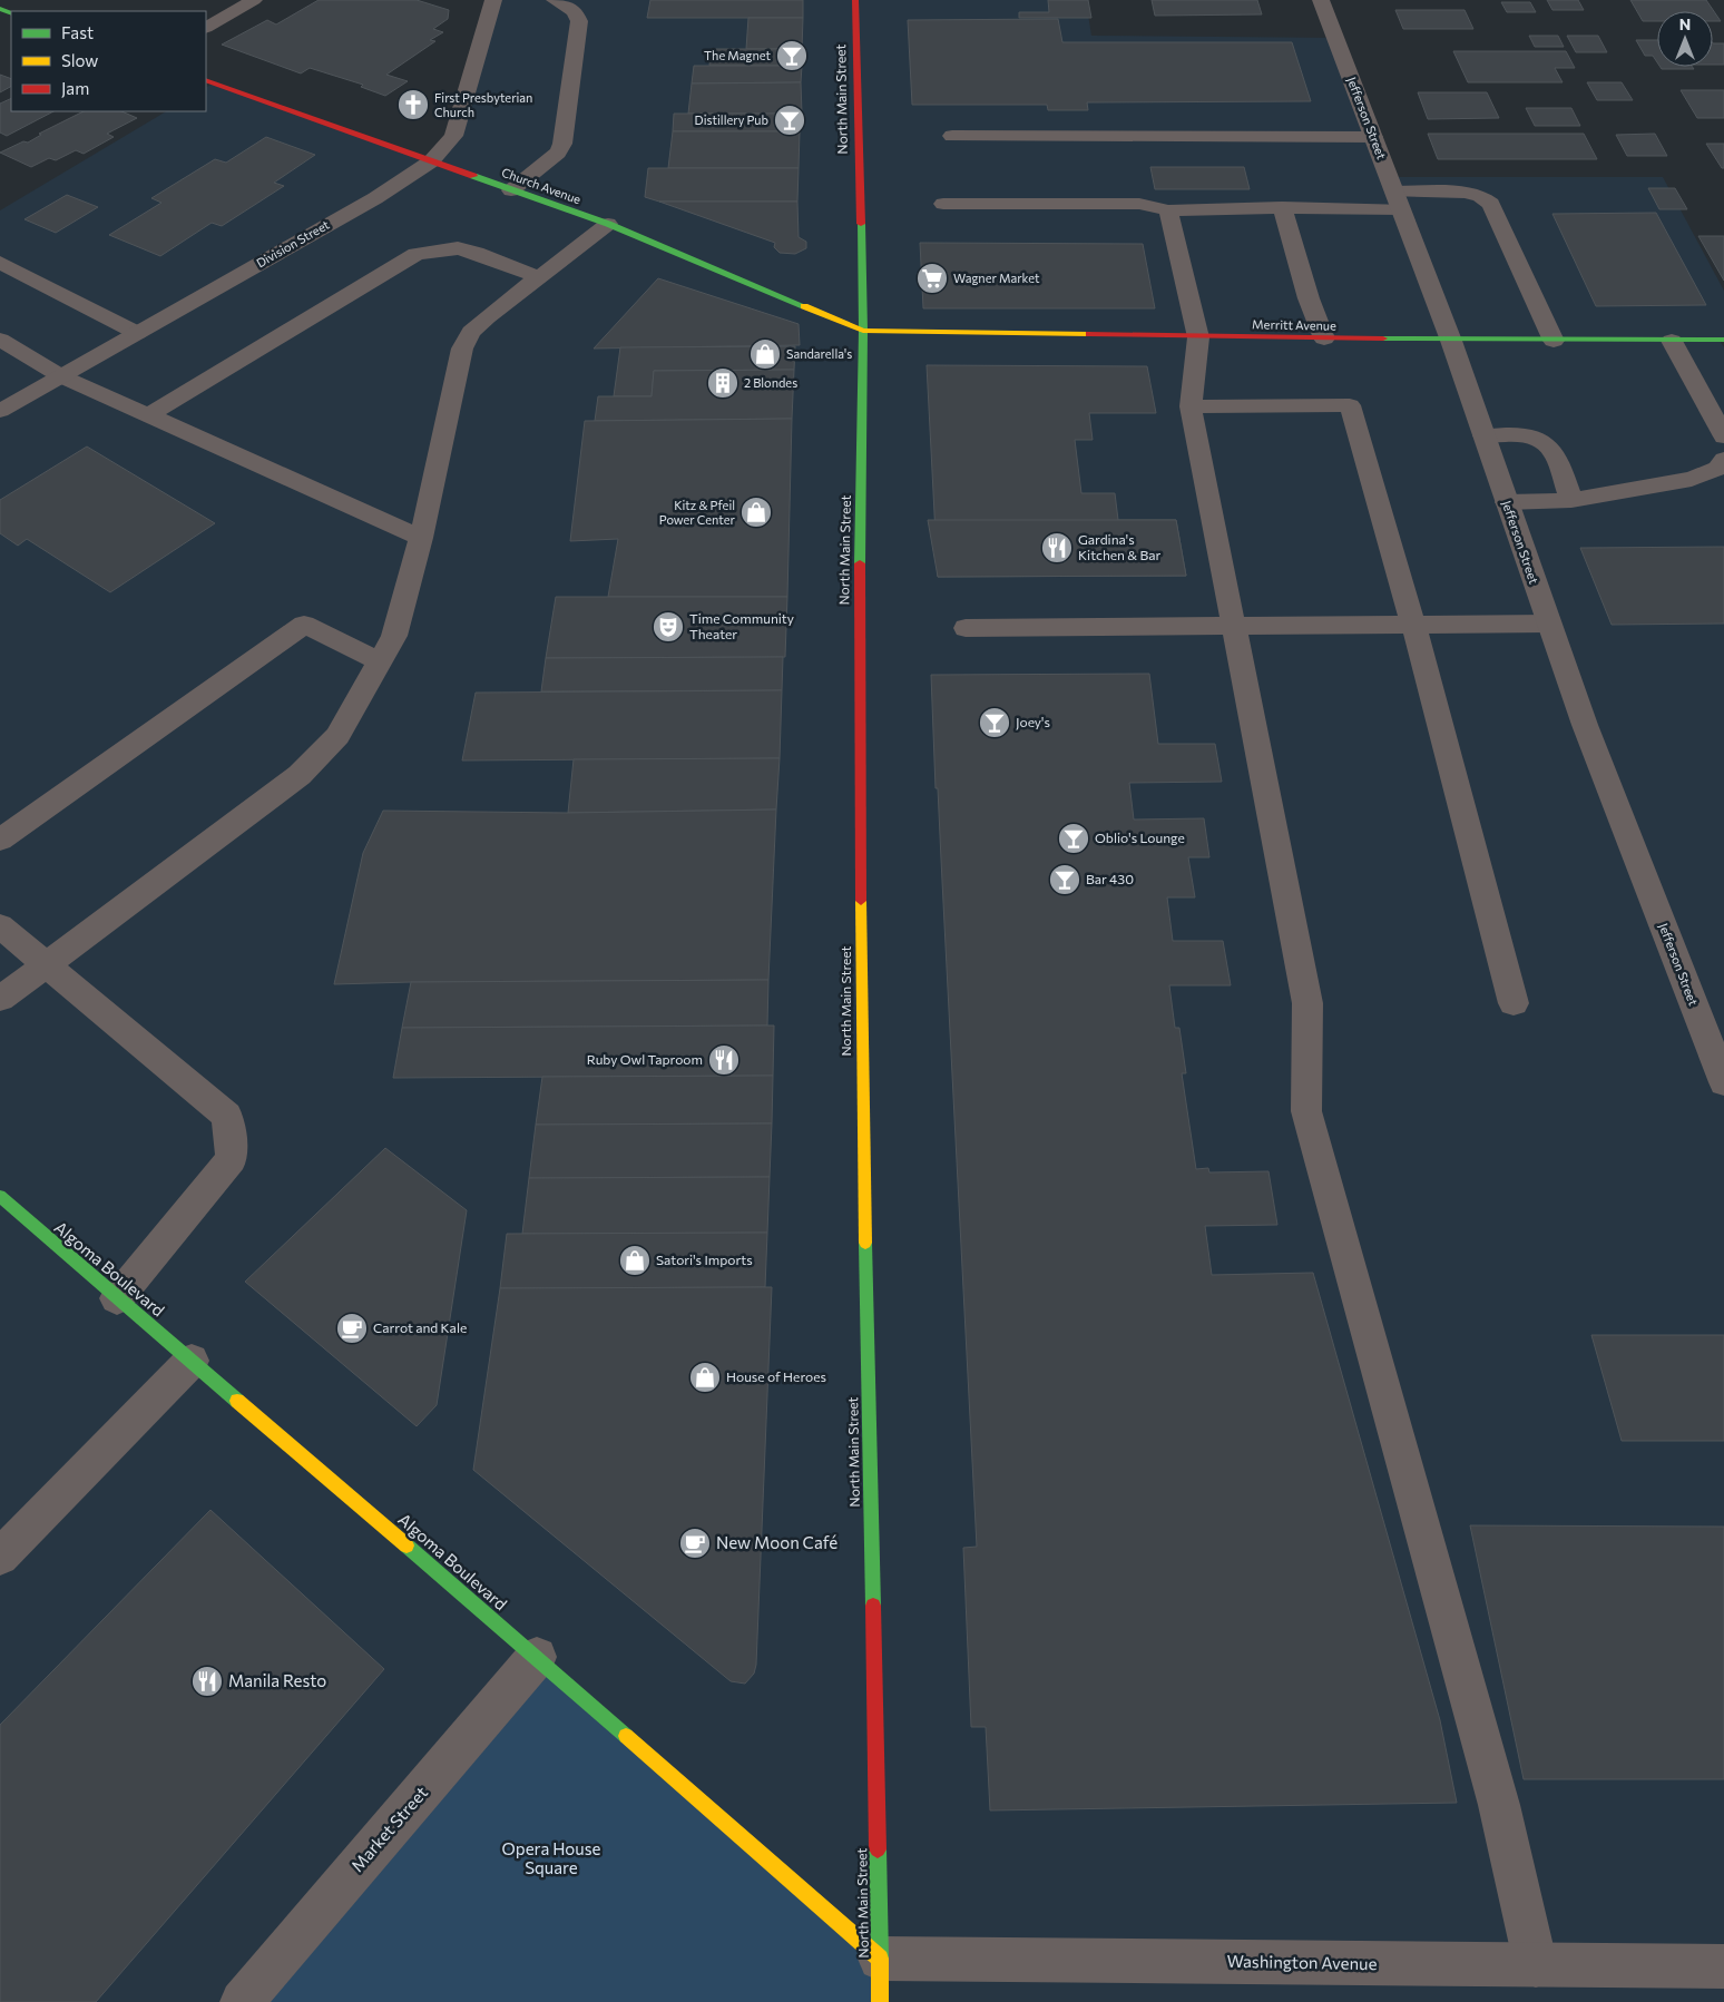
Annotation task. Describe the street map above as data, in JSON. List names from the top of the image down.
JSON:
{
  "streets": {
    "main road": [
      "North Main Street",
      "Church Avenue",
      "Merritt Avenue",
      "Algoma Boulevard"
    ],
    "street": [
      "Jefferson Street",
      "Division Street",
      "Market Street",
      "Washington Avenue"
    ]
  },
  "crossings": [
    ["North Main Street", "Church Avenue"],
    ["North Main Street", "Merritt Avenue"],
    ["North Main Street", "Algoma Boulevard"],
    ["North Main Street", "Washington Avenue"],
    ["Jefferson Street", "Merritt Avenue"],
    ["Church Avenue", "Division Street"],
    ["Church Avenue", "Merritt Avenue"],
    ["Algoma Boulevard", "Market Street"],
    ["Algoma Boulevard", "Washington Avenue"]
  ],
  "parks": ["Opera House Square"],
  "places": {
    "bar": [
      "The Magnet",
      "Distillery Pub",
      "Joey's",
      "Oblio's Lounge",
      "Bar 430"
    ],
    "church": ["First Presbyterian Church"],
    "supermarket": ["Wagner Market"],
    "shop": [
      "Sandarella's",
      "Kitz & Pfeil Power Center",
      "Satori's Imports",
      "House of Heroes"
    ],
    "building": ["2 Blondes"],
    "restaurant": ["Gardina's Kitchen & Bar", "Ruby Owl Taproom", "Manila Resto"],
    "theatre": ["Time Community Theater"],
    "cafe": ["Carrot and Kale", "New Moon Café"]
  },
  "legend": ["Fast", "Slow", "Jam"],
  "north": "top"
}
